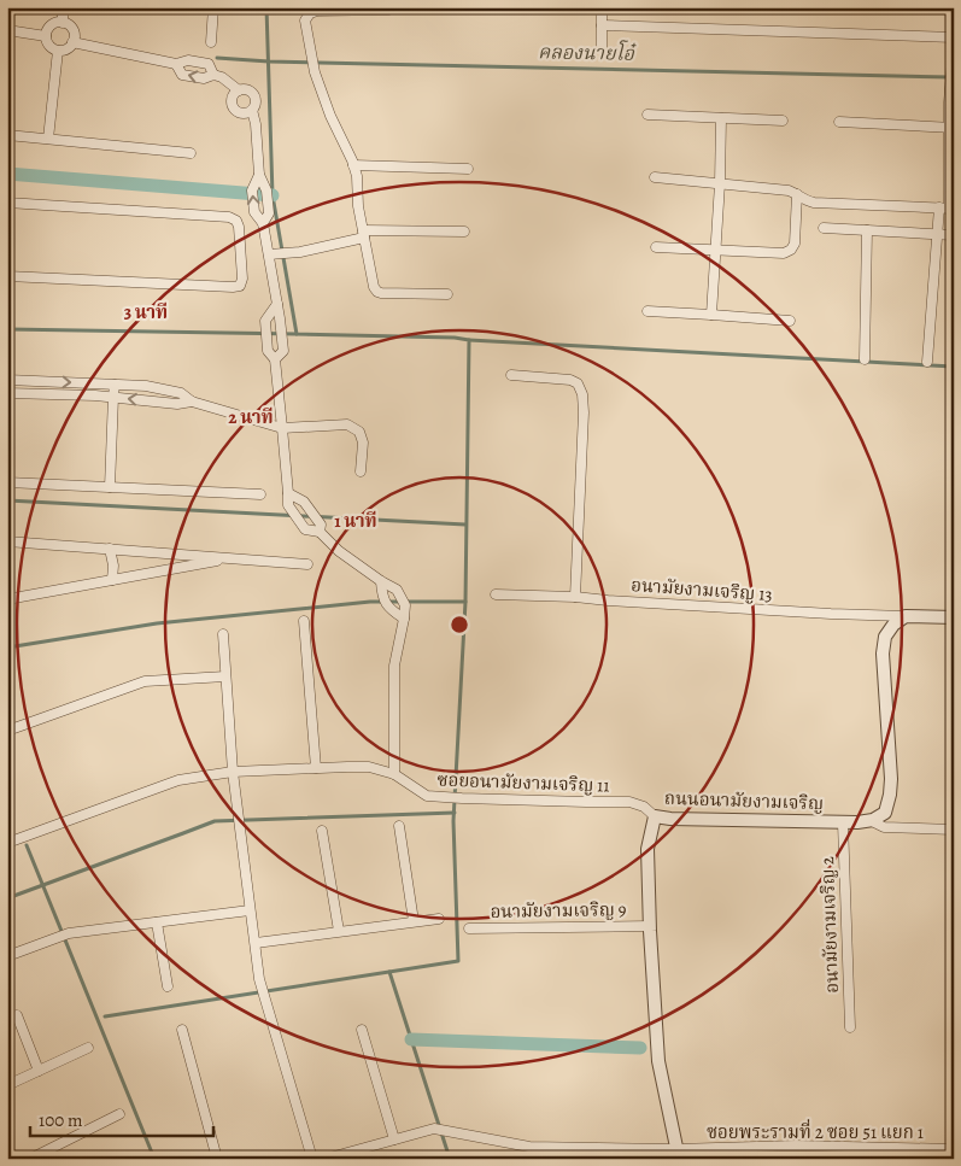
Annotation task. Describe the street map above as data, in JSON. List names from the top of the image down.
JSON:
{
  "streets": {
    "street": [
      "อนามัยงามเจริญ 13",
      "ซอยอนามัยงามเจริญ 11",
      "ถนนอนามัยงามเจริญ",
      "อนามัยงามเจริญ 9",
      "อนามัยงามเจริญ 2",
      "ซอยพระรามที่ 2 ซอย 51 แยก 1"
    ]
  },
  "crossings": [
    ["ซอยอนามัยงามเจริญ 11", "ถนนอนามัยงามเจริญ"],
    ["ถนนอนามัยงามเจริญ", "อนามัยงามเจริญ 9"],
    ["ถนนอนามัยงามเจริญ", "อนามัยงามเจริญ 2"],
    ["ถนนอนามัยงามเจริญ", "ซอยพระรามที่ 2 ซอย 51 แยก 1"]
  ],
  "water": ["คลองนายโอ๋"],
  "scale_bar": "100 m",
  "rings": ["3 นาที", "2 นาที", "1 นาที"]
}
